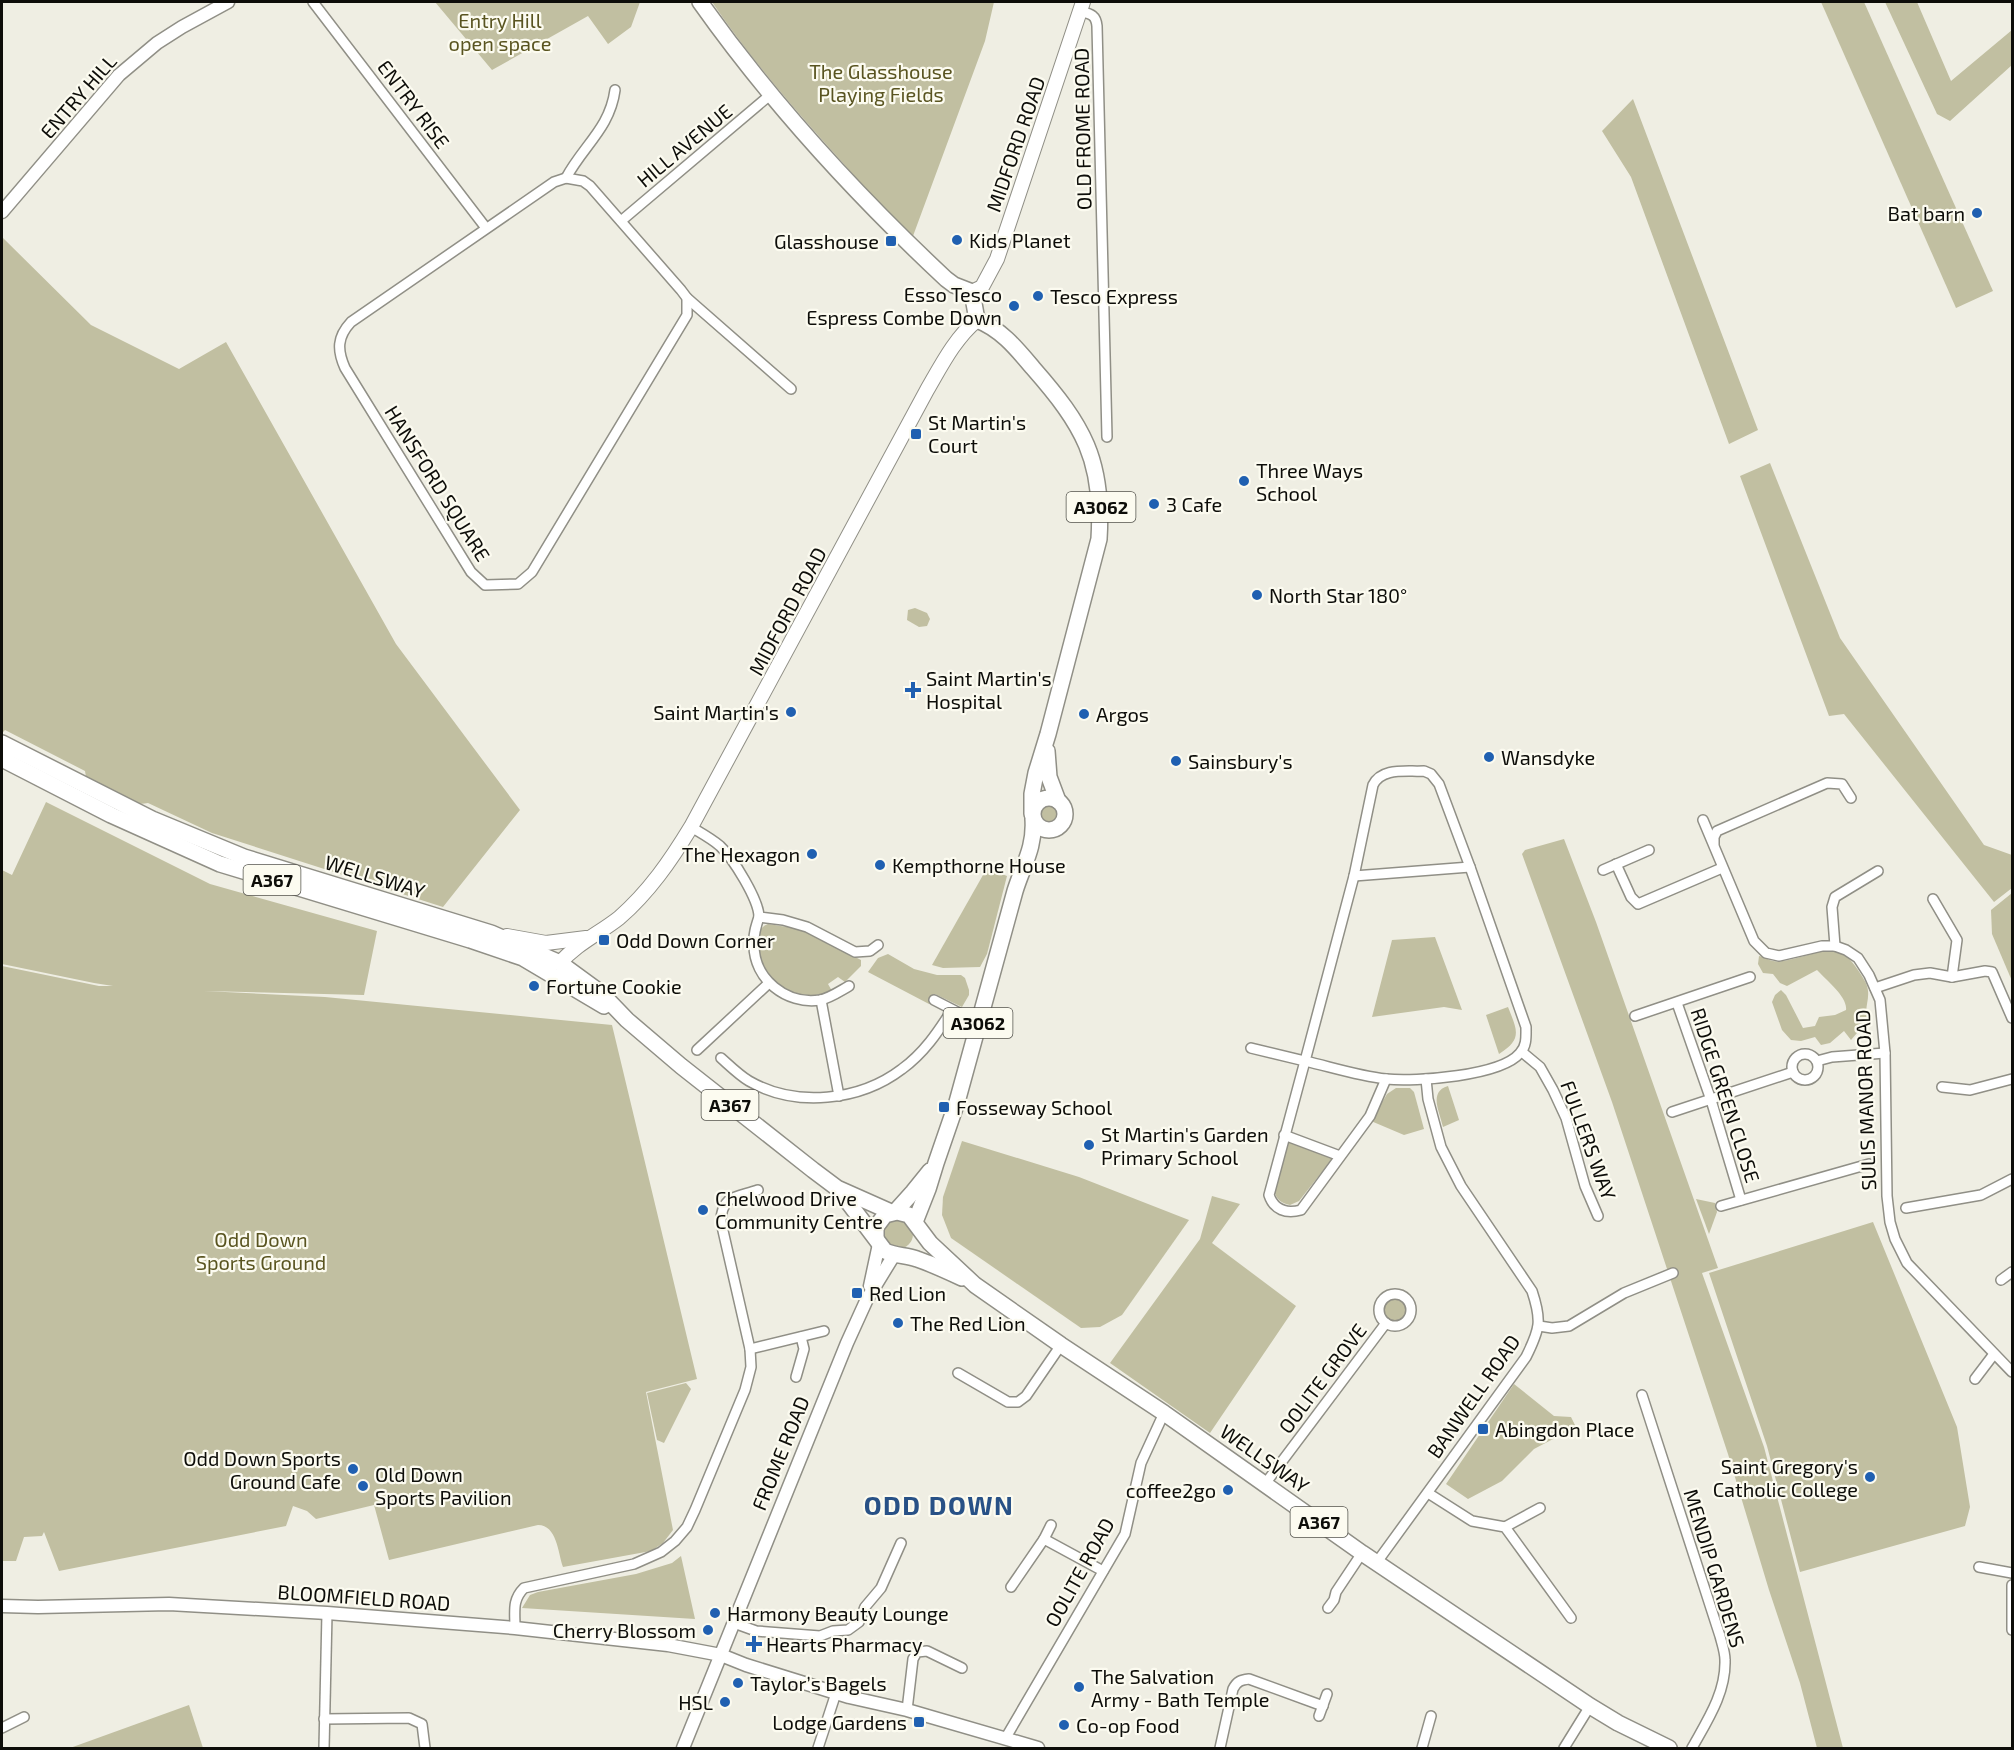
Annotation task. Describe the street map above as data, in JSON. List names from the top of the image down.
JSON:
{
  "streets": {
    "main road": [
      "MIDFORD ROAD",
      "A3062",
      "WELLSWAY",
      "A367"
    ],
    "street": [
      "ENTRY HILL",
      "ENTRY RISE",
      "OLD FROME ROAD",
      "HILL AVENUE",
      "HANSFORD SQUARE",
      "RIDGE GREEN CLOSE",
      "SULIS MANOR ROAD",
      "FULLERS WAY",
      "OOLITE GROVE",
      "BANWELL ROAD",
      "FROME ROAD",
      "MENDIP GARDENS",
      "OOLITE ROAD",
      "BLOOMFIELD ROAD"
    ]
  },
  "crossings": [
    ["ENTRY RISE", "HANSFORD SQUARE"],
    ["OLD FROME ROAD", "MIDFORD ROAD"],
    ["MIDFORD ROAD", "A3062"],
    ["MIDFORD ROAD", "WELLSWAY"],
    ["A3062", "WELLSWAY"],
    ["A3062", "FROME ROAD"],
    ["WELLSWAY", "OOLITE GROVE"],
    ["WELLSWAY", "BANWELL ROAD"],
    ["WELLSWAY", "FROME ROAD"],
    ["WELLSWAY", "OOLITE ROAD"],
    ["FROME ROAD", "BLOOMFIELD ROAD"],
    ["OOLITE ROAD", "BLOOMFIELD ROAD"]
  ],
  "districts": ["ODD DOWN"],
  "parks": ["Entry Hill open space", "The Glasshouse Playing Fields", "Odd Down Sports Ground"],
  "places": {
    "other": [
      "Bat barn",
      "Kids Planet",
      "Tesco Express",
      "Esso Tesco Espress Combe Down",
      "Three Ways School",
      "3 Cafe",
      "North Star 180°",
      "Saint Martin's",
      "Argos",
      "Wansdyke",
      "Sainsbury's",
      "The Hexagon",
      "Kempthorne House",
      "Fortune Cookie",
      "St Martin's Garden Primary School",
      "Chelwood Drive Community Centre",
      "The Red Lion",
      "Odd Down Sports Ground Cafe",
      "Saint Gregory's Catholic College",
      "Old Down Sports Pavilion",
      "coffee2go",
      "Harmony Beauty Lounge",
      "Cherry Blossom",
      "Taylor’s Bagels",
      "The Salvation Army - Bath Temple",
      "HSL",
      "Co-op Food"
    ],
    "transit": [
      "Glasshouse",
      "St Martin's Court",
      "Odd Down Corner",
      "Fosseway School",
      "Red Lion",
      "Abingdon Place",
      "Lodge Gardens"
    ],
    "health": ["Saint Martin's Hospital", "Hearts Pharmacy"]
  }
}
